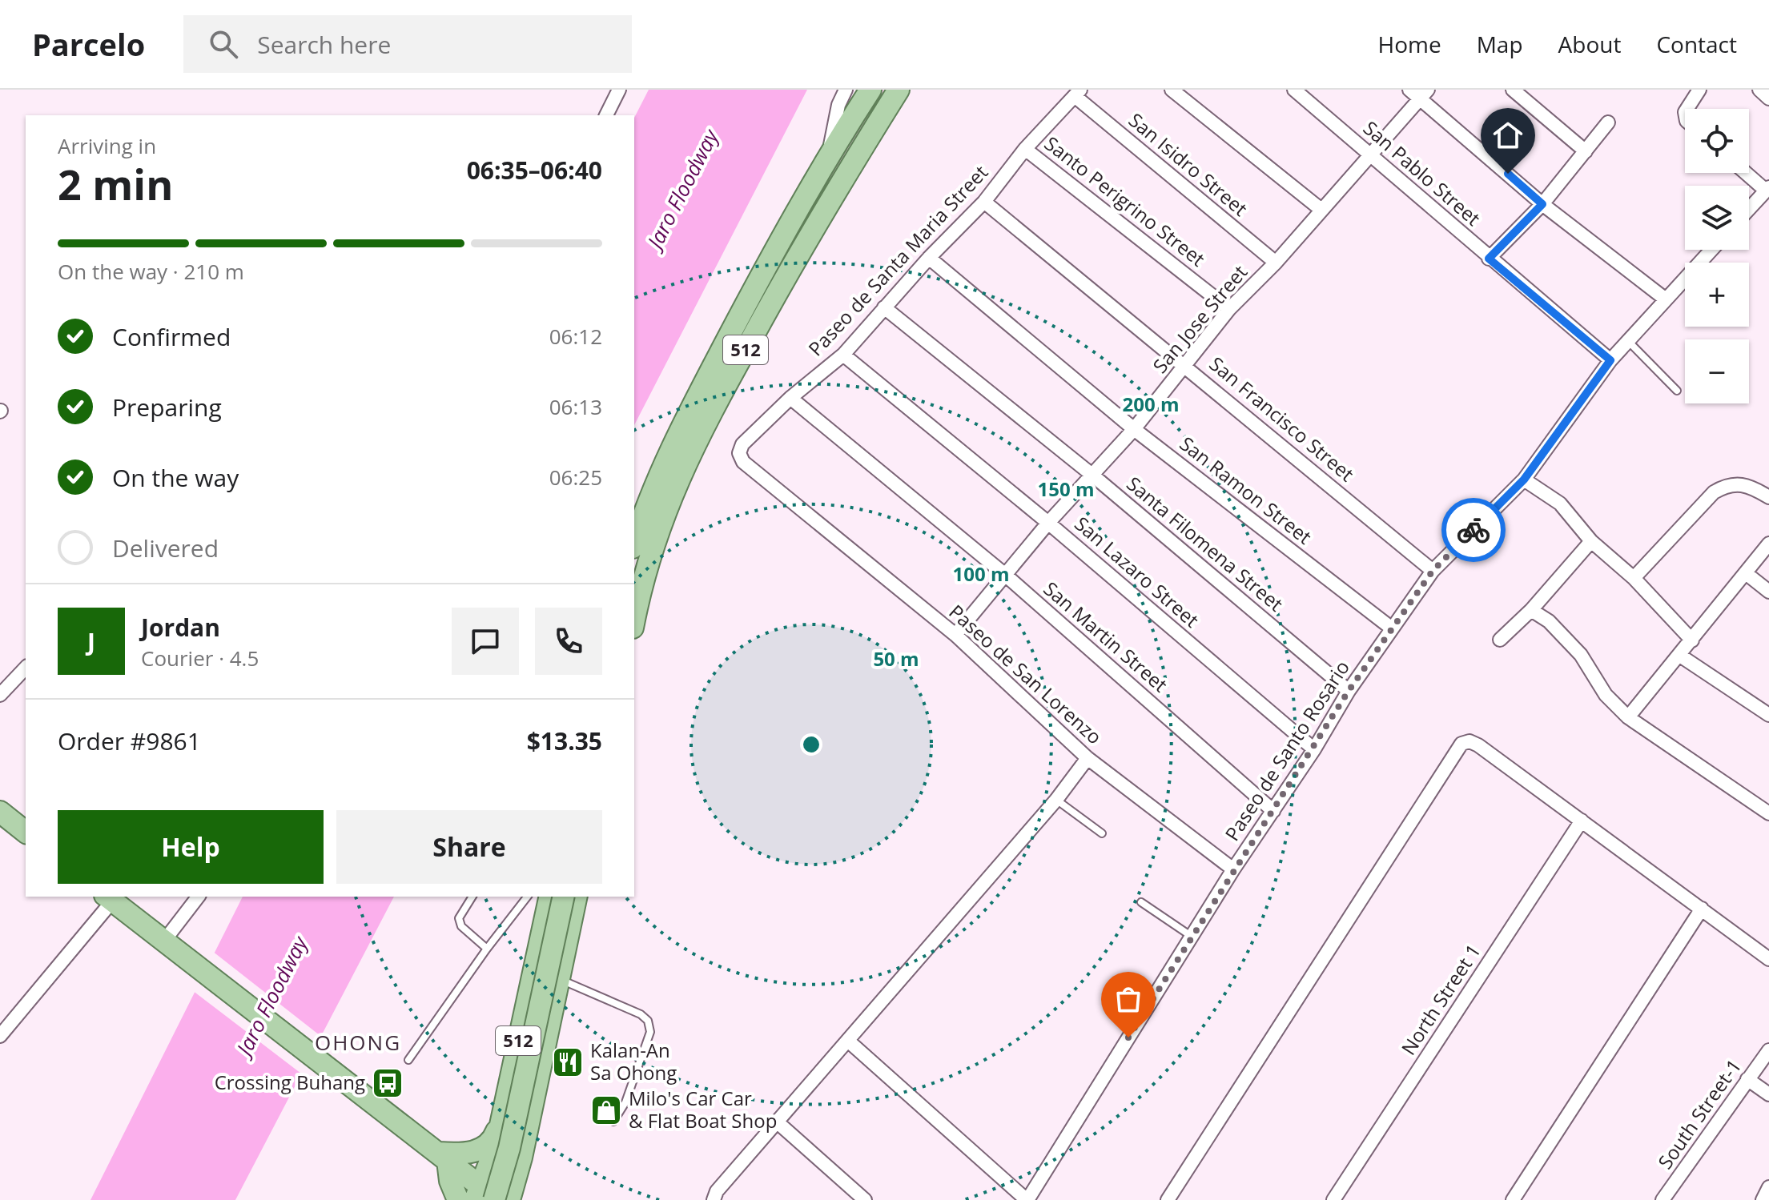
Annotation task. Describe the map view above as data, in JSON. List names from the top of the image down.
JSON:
{
  "streets": {
    "main road": ["512"],
    "street": [
      "San Isidro Street",
      "San Pablo Street",
      "Santo Perigrino Street",
      "Paseo de Santa Maria Street",
      "San Jose Street",
      "San Francisco Street",
      "San Ramon Street",
      "Santa Filomena Street",
      "San Lazaro Street",
      "San Martin Street",
      "Paseo de San Lorenzo",
      "Paseo de Santo Rosario",
      "North Street 1",
      "South Street-1"
    ]
  },
  "crossings": [
    ["San Isidro Street", "Paseo de Santa Maria Street"],
    ["San Isidro Street", "San Jose Street"],
    ["San Pablo Street", "San Jose Street"],
    ["San Pablo Street", "Paseo de Santo Rosario"],
    ["Santo Perigrino Street", "Paseo de Santa Maria Street"],
    ["Santo Perigrino Street", "San Jose Street"],
    ["Paseo de Santa Maria Street", "San Francisco Street"],
    ["Paseo de Santa Maria Street", "San Ramon Street"],
    ["Paseo de Santa Maria Street", "Santa Filomena Street"],
    ["Paseo de Santa Maria Street", "San Lazaro Street"],
    ["Paseo de Santa Maria Street", "San Martin Street"],
    ["Paseo de Santa Maria Street", "Paseo de San Lorenzo"],
    ["San Jose Street", "San Francisco Street"],
    ["San Jose Street", "San Ramon Street"],
    ["San Jose Street", "Santa Filomena Street"],
    ["San Jose Street", "San Lazaro Street"],
    ["San Jose Street", "San Martin Street"],
    ["San Jose Street", "Paseo de San Lorenzo"],
    ["San Francisco Street", "Paseo de Santo Rosario"],
    ["San Ramon Street", "Paseo de Santo Rosario"],
    ["Santa Filomena Street", "Paseo de Santo Rosario"],
    ["San Lazaro Street", "Paseo de Santo Rosario"],
    ["San Martin Street", "Paseo de Santo Rosario"],
    ["Paseo de San Lorenzo", "Paseo de Santo Rosario"]
  ],
  "districts": ["OHONG"],
  "water": ["Jaro Floodway"],
  "places": {
    "restaurant": ["Kalan-An Sa Ohong"],
    "bus stop": ["Crossing Buhang"],
    "shop": ["Milo's Car Car & Flat Boat Shop"]
  },
  "page": {
    "header": "Parcelo",
    "search": "Search here",
    "nav": [
      "Home",
      "Map",
      "About",
      "Contact"
    ],
    "map_buttons": ["+", "−"],
    "heading": ["2 min", "Arriving in", "06:35–06:40"],
    "panel": [
      "Jordan",
      "Courier · 4.5",
      "Order #9861",
      "$13.35"
    ],
    "bar": "On the way · 210 m",
    "list": [
      ["Confirmed", "06:12"],
      ["Preparing", "06:13"],
      ["On the way", "06:25"],
      "Delivered"
    ],
    "round": "J",
    "buttons": ["Help", "Share"]
  },
  "rings": [
    "200 m",
    "150 m",
    "100 m",
    "50 m"
  ]
}
